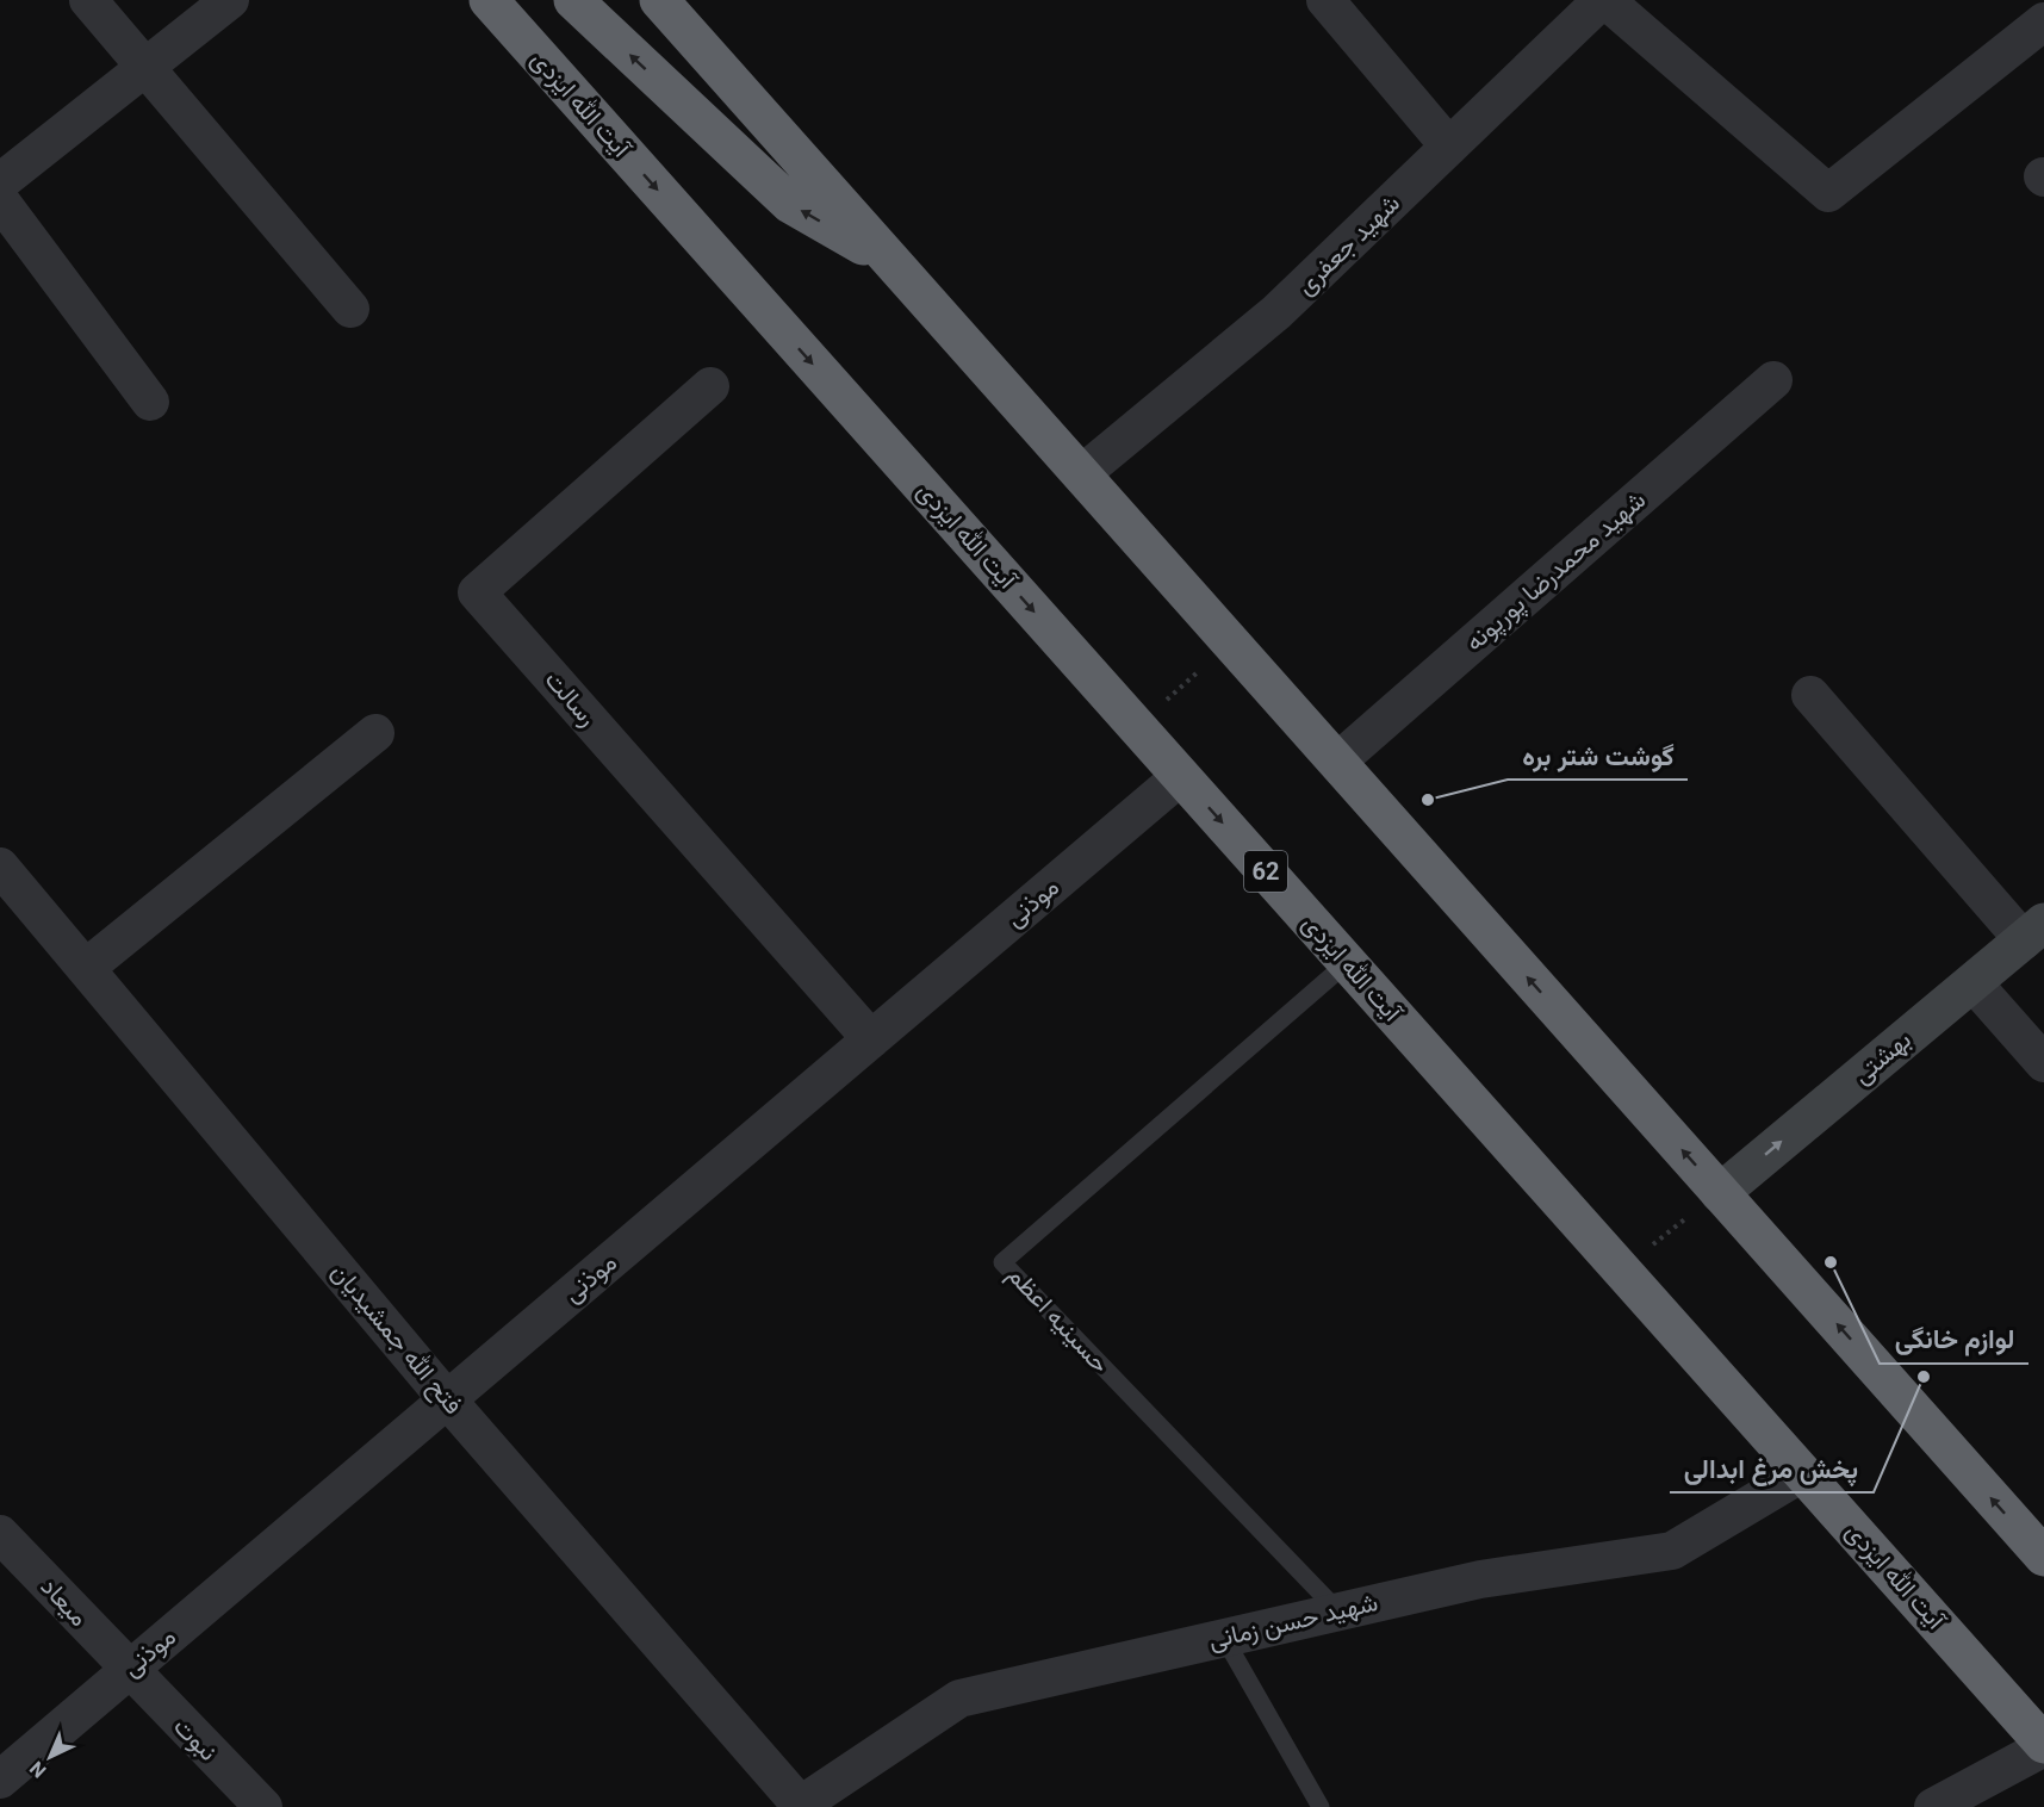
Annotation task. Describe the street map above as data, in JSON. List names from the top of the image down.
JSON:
{
  "streets": {
    "highway": ["آیت الله ایزدی", "62"],
    "street": [
      "شهید جعفری",
      "شهید محمدرضا پورپونه",
      "رسالت",
      "موذنی",
      "بهشتی",
      "فتح الله جمشیدیان",
      "میعاد",
      "شهید حسن زمانی",
      "نبوت"
    ],
    "lane": ["حسینیه اعظم"]
  },
  "crossings": [
    ["آیت الله ایزدی", "موذنی"],
    ["آیت الله ایزدی", "حسینیه اعظم"],
    ["آیت الله ایزدی", "شهید حسن زمانی"],
    ["رسالت", "موذنی"],
    ["موذنی", "فتح الله جمشیدیان"],
    ["موذنی", "میعاد"],
    ["موذنی", "نبوت"],
    ["حسینیه اعظم", "شهید حسن زمانی"],
    ["فتح الله جمشیدیان", "شهید حسن زمانی"],
    ["میعاد", "نبوت"]
  ],
  "one_way": ["بهشتی"],
  "places": ["گوشت شتر بره", "لوازم خانگی", "پخش مرغ ابدالی"],
  "north": "bottom left"
}
